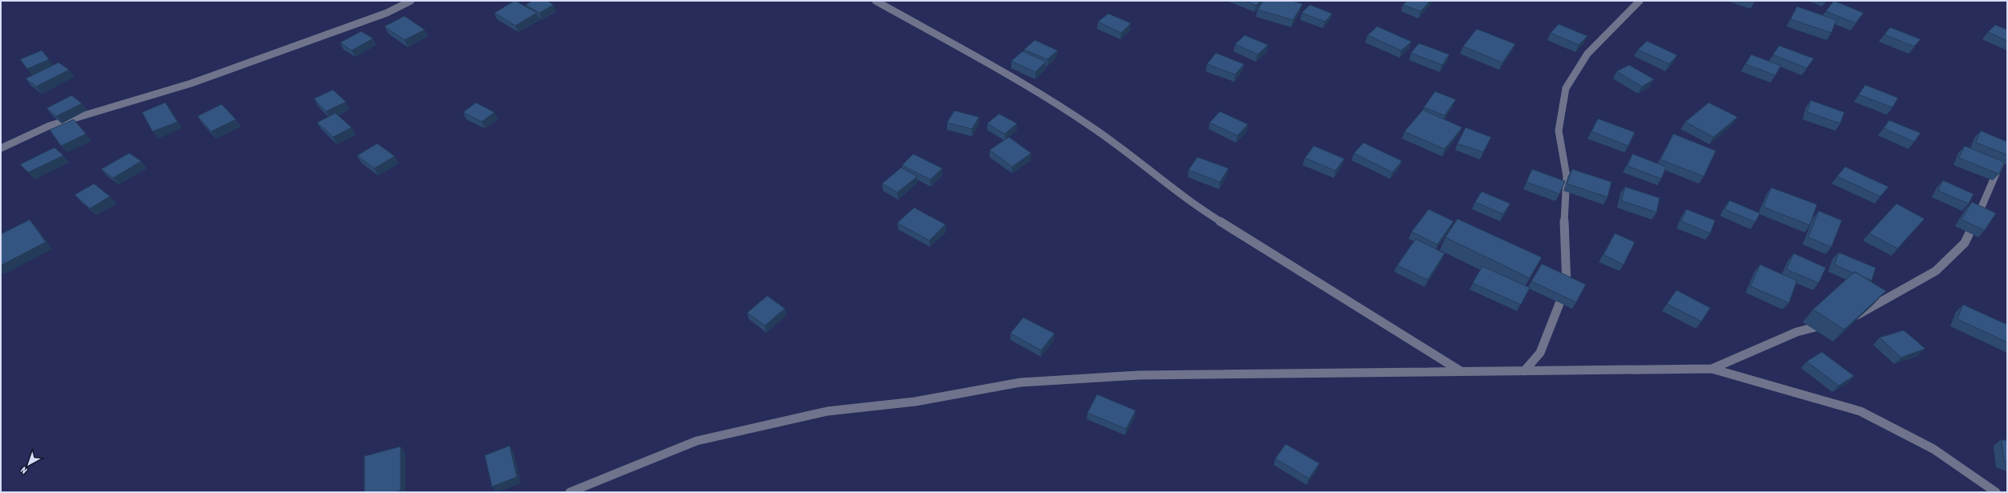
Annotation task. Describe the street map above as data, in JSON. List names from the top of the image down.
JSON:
{
  "north": "bottom left"
}
